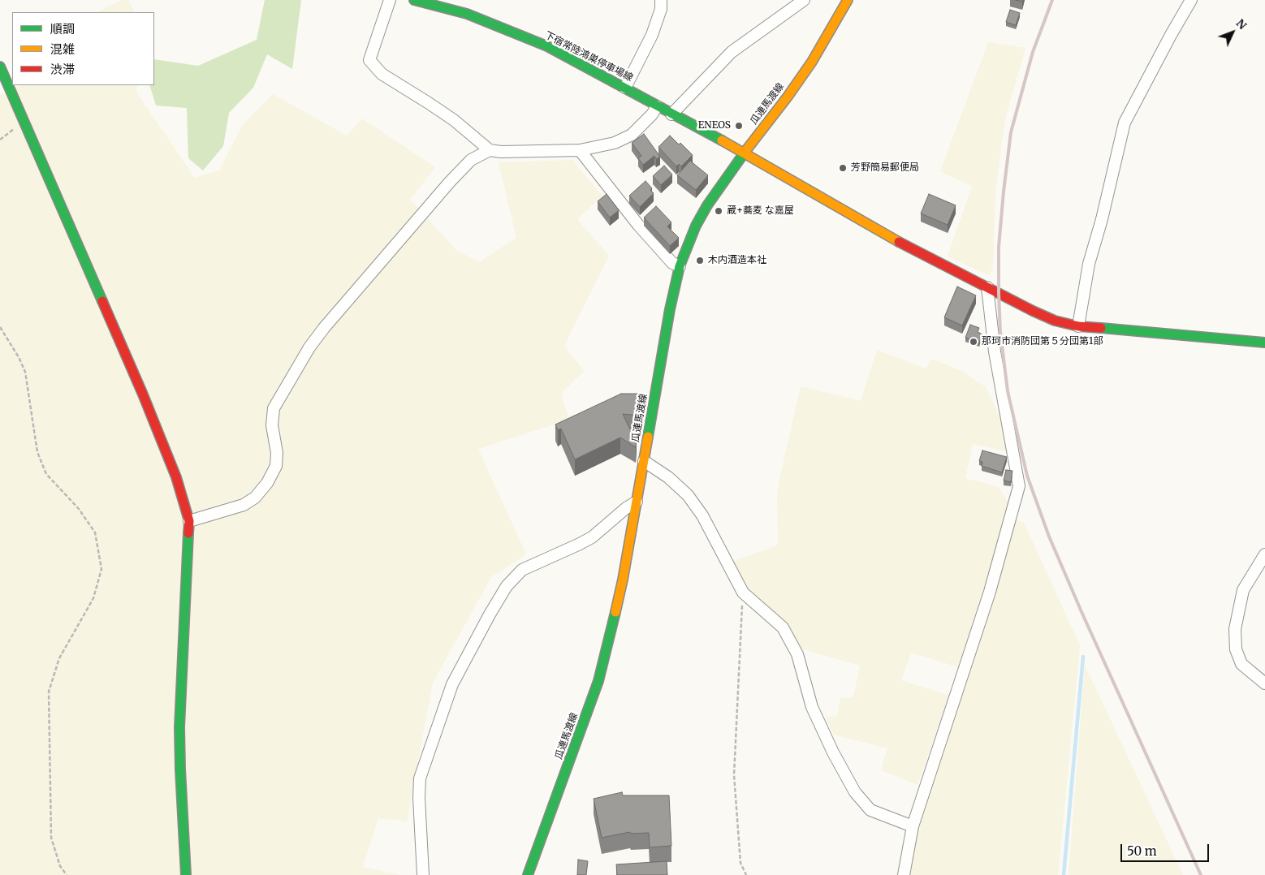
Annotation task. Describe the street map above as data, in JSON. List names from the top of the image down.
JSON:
{
  "streets": {
    "street": ["下宿常陸鴻巣停車場線", "瓜連馬渡線"]
  },
  "crossings": [
    ["下宿常陸鴻巣停車場線", "瓜連馬渡線"]
  ],
  "places": [
    "ENEOS",
    "芳野簡易郵便局",
    "蔵+蕎麦 な嘉屋",
    "木内酒造本社",
    "那珂市消防団第５分団第1部"
  ],
  "legend": ["順調", "混雑", "渋滞"],
  "scale_bar": "50 m",
  "north": "top right"
}
